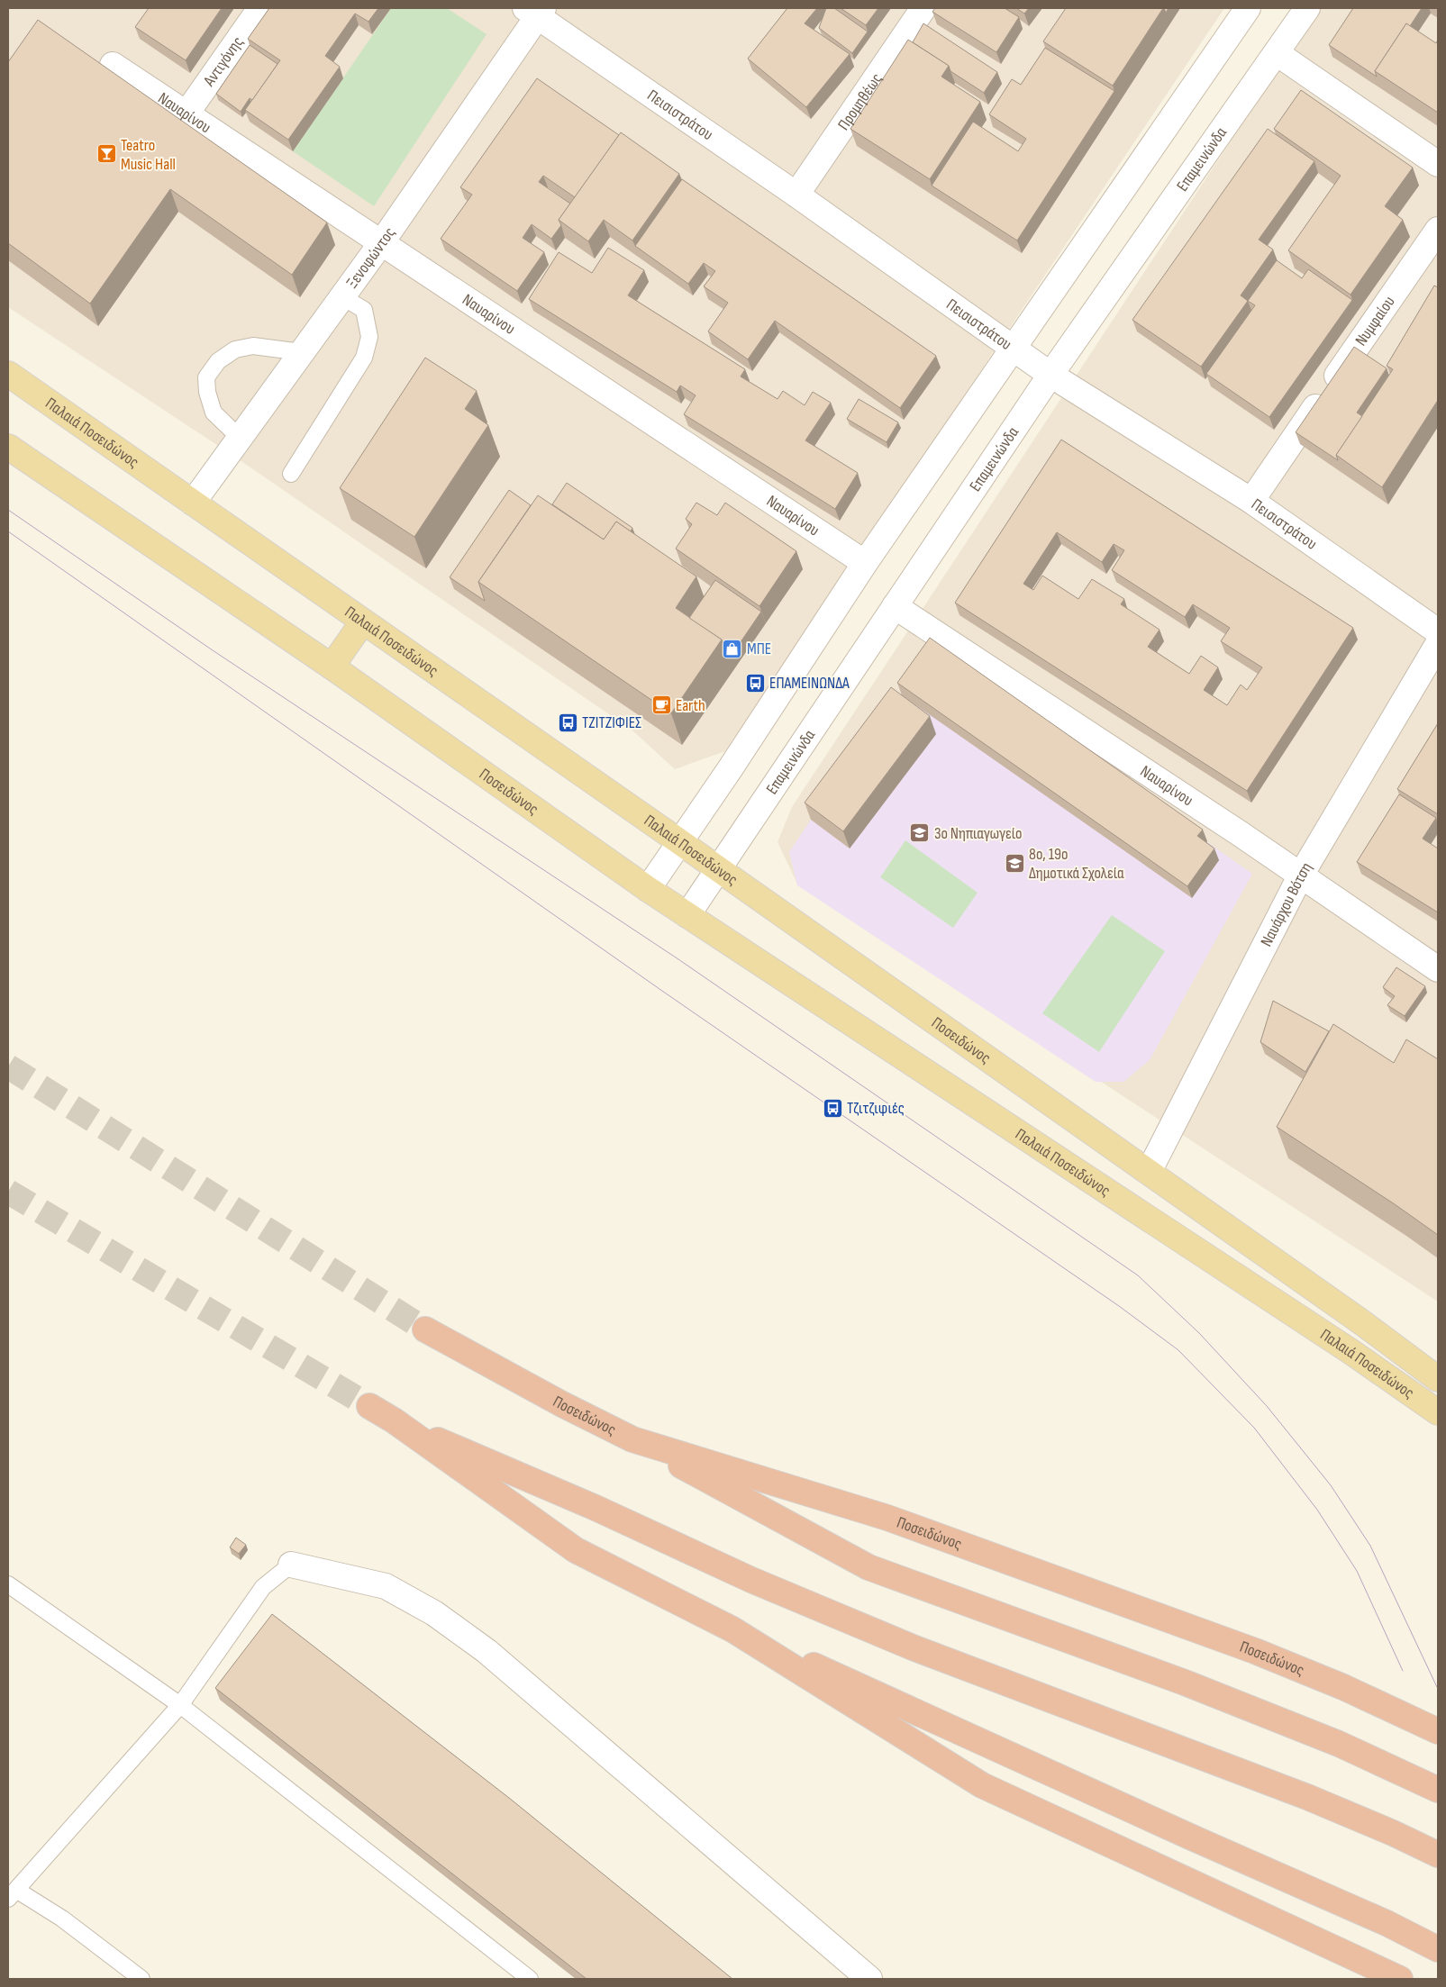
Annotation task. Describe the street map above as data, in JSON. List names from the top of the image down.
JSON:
{
  "streets": {
    "highway": ["Ποσειδώνος"],
    "main road": ["Παλαιά Ποσειδώνος"],
    "street": [
      "Αντιγόνης",
      "Προμηθέως",
      "Ναυαρίνου",
      "Πεισιστράτου",
      "Επαμεινώνδα",
      "Ξενοφώντος",
      "Νυμφαίου",
      "Ναυάρχου Βότση"
    ]
  },
  "crossings": [
    ["Αντιγόνης", "Ναυαρίνου"],
    ["Προμηθέως", "Πεισιστράτου"],
    ["Ναυαρίνου", "Επαμεινώνδα"],
    ["Ναυαρίνου", "Ξενοφώντος"],
    ["Ναυαρίνου", "Ναυάρχου Βότση"],
    ["Πεισιστράτου", "Επαμεινώνδα"],
    ["Πεισιστράτου", "Ξενοφώντος"],
    ["Πεισιστράτου", "Νυμφαίου"],
    ["Επαμεινώνδα", "Παλαιά Ποσειδώνος"],
    ["Επαμεινώνδα", "Ποσειδώνος"],
    ["Ξενοφώντος", "Παλαιά Ποσειδώνος"],
    ["Παλαιά Ποσειδώνος", "Ποσειδώνος"],
    ["Παλαιά Ποσειδώνος", "Ναυάρχου Βότση"],
    ["Ποσειδώνος", "Ναυάρχου Βότση"]
  ],
  "places": {
    "bar": ["Teatro Music Hall"],
    "shop": ["ΜΠΕ"],
    "bus stop": ["ΕΠΑΜΕΙΝΩΝΔΑ", "ΤΖΙΤΖΙΦΙΕΣ", "Τζιτζιφιές"],
    "cafe": ["Earth"],
    "school or university": ["3ο Νηπιαγωγείο", "8ο, 19ο Δημοτικά Σχολεία"]
  }
}
